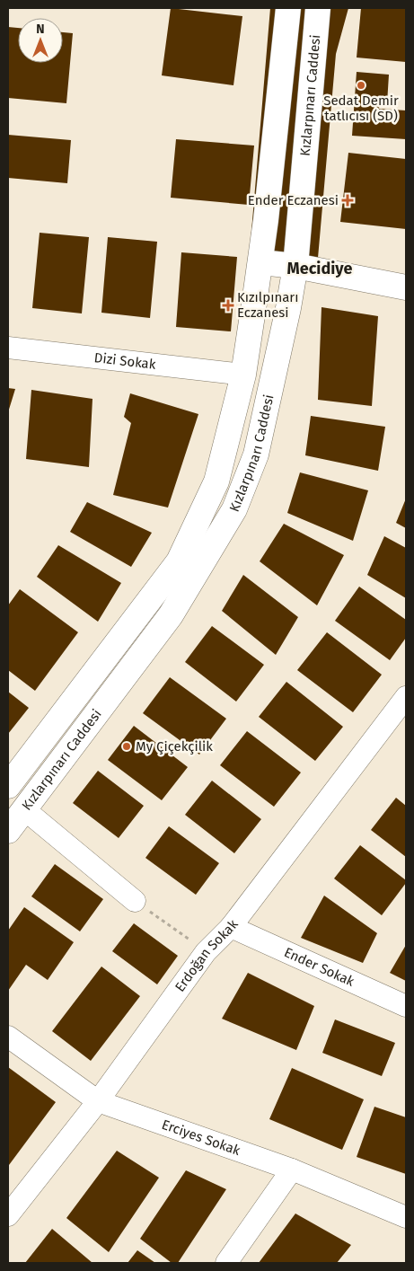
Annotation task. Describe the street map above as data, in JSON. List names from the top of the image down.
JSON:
{
  "streets": {
    "main road": ["Kızlarpınarı Caddesi"],
    "street": [
      "Dizi Sokak",
      "Erdoğan Sokak",
      "Ender Sokak",
      "Erciyes Sokak"
    ]
  },
  "crossings": [
    ["Kızlarpınarı Caddesi", "Dizi Sokak"],
    ["Erdoğan Sokak", "Ender Sokak"],
    ["Erdoğan Sokak", "Erciyes Sokak"]
  ],
  "districts": ["Mecidiye"],
  "places": {
    "other": ["Sedat Demir tatlıcısı (SD)", "My Çiçekçilik"],
    "health": ["Ender Eczanesi", "Kızılpınarı Eczanesi"]
  },
  "north": "top"
}
